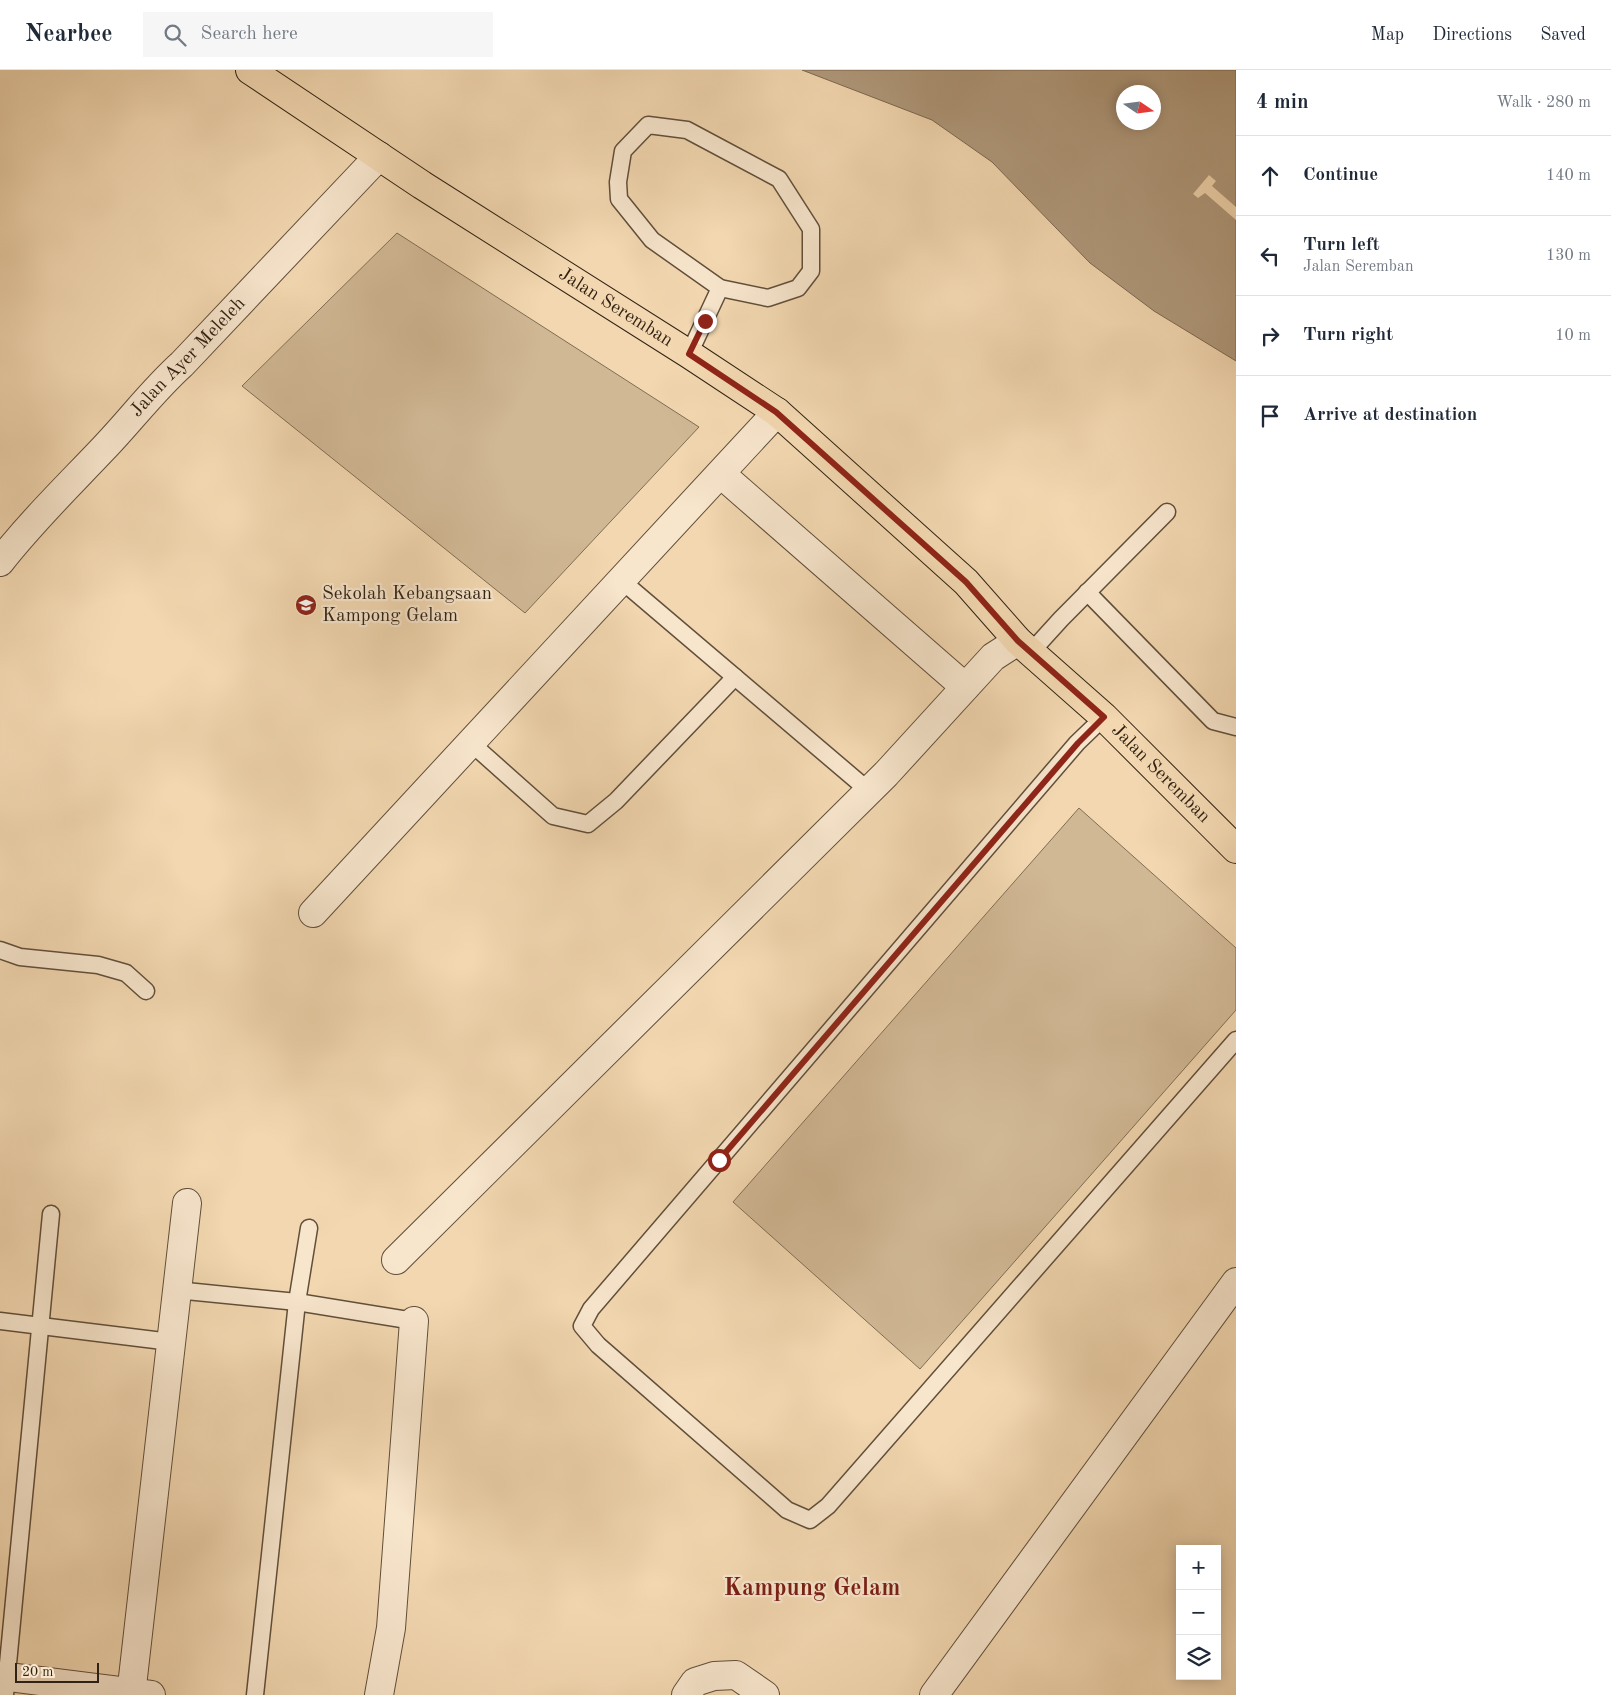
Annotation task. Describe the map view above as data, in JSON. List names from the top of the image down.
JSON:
{
  "streets": {
    "main road": ["Jalan Seremban"],
    "street": ["Jalan Ayer Meleleh"]
  },
  "crossings": [
    ["Jalan Seremban", "Jalan Ayer Meleleh"]
  ],
  "districts": ["Kampung Gelam"],
  "places": {
    "school or university": ["Sekolah Kebangsaan Kampong Gelam"]
  },
  "scale_bar": "20 m",
  "north": "right",
  "page": {
    "header": "Nearbee",
    "search": "Search here",
    "nav": ["Map", "Directions", "Saved"],
    "heading": ["4 min", "Walk · 280 m"],
    "list": [
      ["Continue", "140 m"],
      ["Turn left", "Jalan Seremban", "130 m"],
      ["Turn right", "10 m"],
      "Arrive at destination"
    ],
    "map_buttons": ["+", "−"],
    "scale": "20 m"
  }
}
